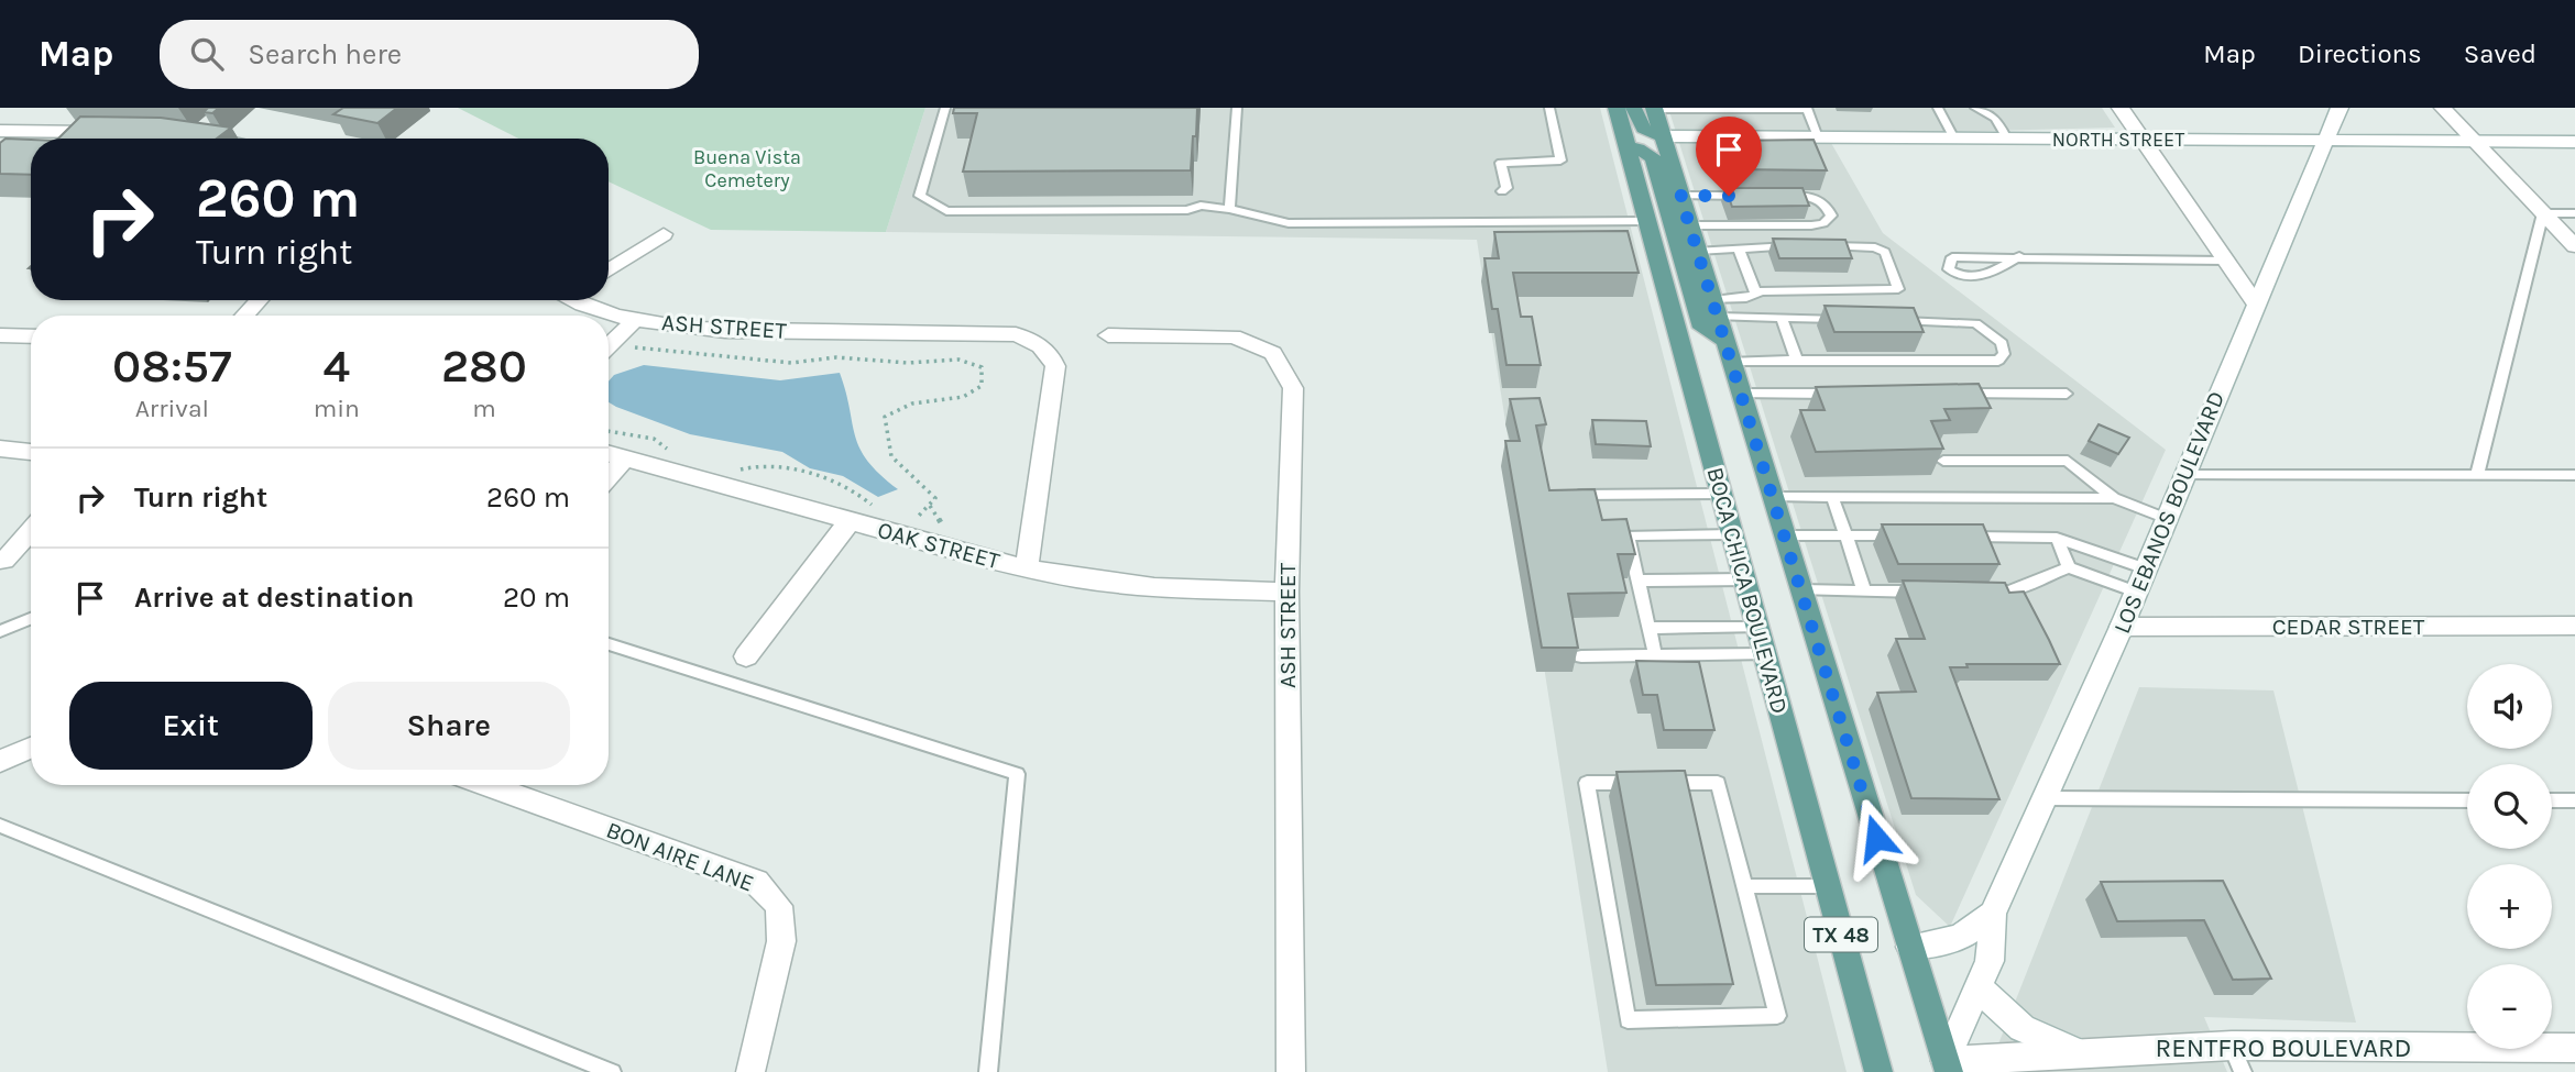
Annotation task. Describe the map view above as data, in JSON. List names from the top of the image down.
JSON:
{
  "streets": {
    "main road": ["BOCA CHICA BOULEVARD", "TX 48"],
    "street": [
      "NORTH STREET",
      "ASH STREET",
      "LOS EBANOS BOULEVARD",
      "OAK STREET",
      "CEDAR STREET",
      "BON AIRE LANE",
      "RENTFRO BOULEVARD"
    ]
  },
  "crossings": [
    ["NORTH STREET", "LOS EBANOS BOULEVARD"],
    ["NORTH STREET", "BOCA CHICA BOULEVARD"],
    ["ASH STREET", "OAK STREET"],
    ["LOS EBANOS BOULEVARD", "BOCA CHICA BOULEVARD"],
    ["LOS EBANOS BOULEVARD", "CEDAR STREET"],
    ["LOS EBANOS BOULEVARD", "RENTFRO BOULEVARD"],
    ["BOCA CHICA BOULEVARD", "RENTFRO BOULEVARD"]
  ],
  "parks": ["Buena Vista Cemetery"],
  "page": {
    "header": "Map",
    "search": "Search here",
    "nav": ["Map", "Directions", "Saved"],
    "turn": ["260 m", "Turn right"],
    "eta": [
      "08:57",
      "Arrival",
      "4",
      "min",
      "280",
      "m"
    ],
    "list": [
      {
        "name": "Turn right",
        "value": "260 m"
      },
      {
        "name": "Arrive at destination",
        "value": "20 m"
      }
    ],
    "map_buttons": ["+", "−"],
    "buttons": ["Exit", "Share"]
  }
}
